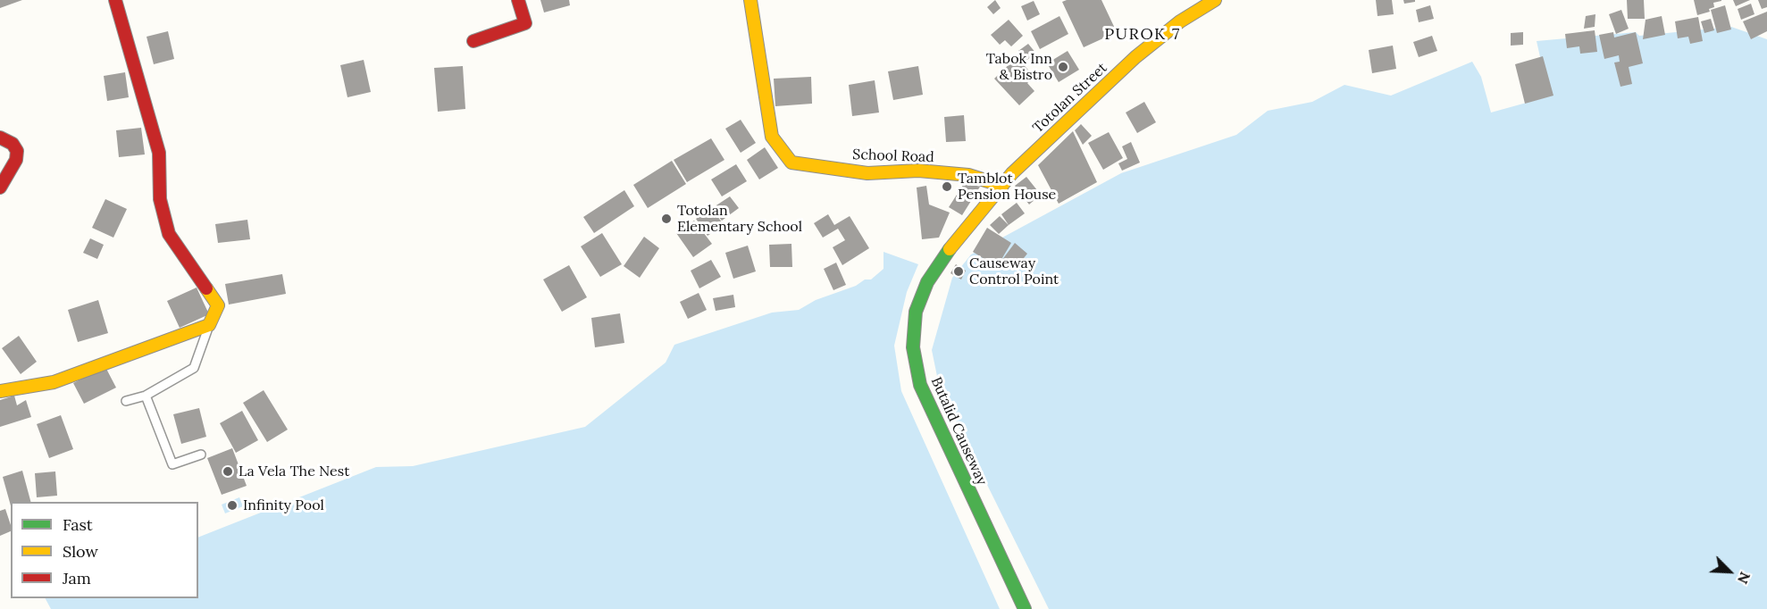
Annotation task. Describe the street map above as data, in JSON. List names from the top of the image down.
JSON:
{
  "streets": {
    "street": ["Totolan Street", "School Road", "Butalid Causeway"]
  },
  "crossings": [
    ["Totolan Street", "School Road"],
    ["Totolan Street", "Butalid Causeway"],
    ["School Road", "Butalid Causeway"]
  ],
  "districts": ["PUROK 7"],
  "places": [
    "Tabok Inn & Bistro",
    "Tamblot Pension House",
    "Totolan Elementary School",
    "Causeway Control Point",
    "La Vela The Nest",
    "Infinity Pool"
  ],
  "legend": ["Fast", "Slow", "Jam"],
  "north": "bottom right"
}
